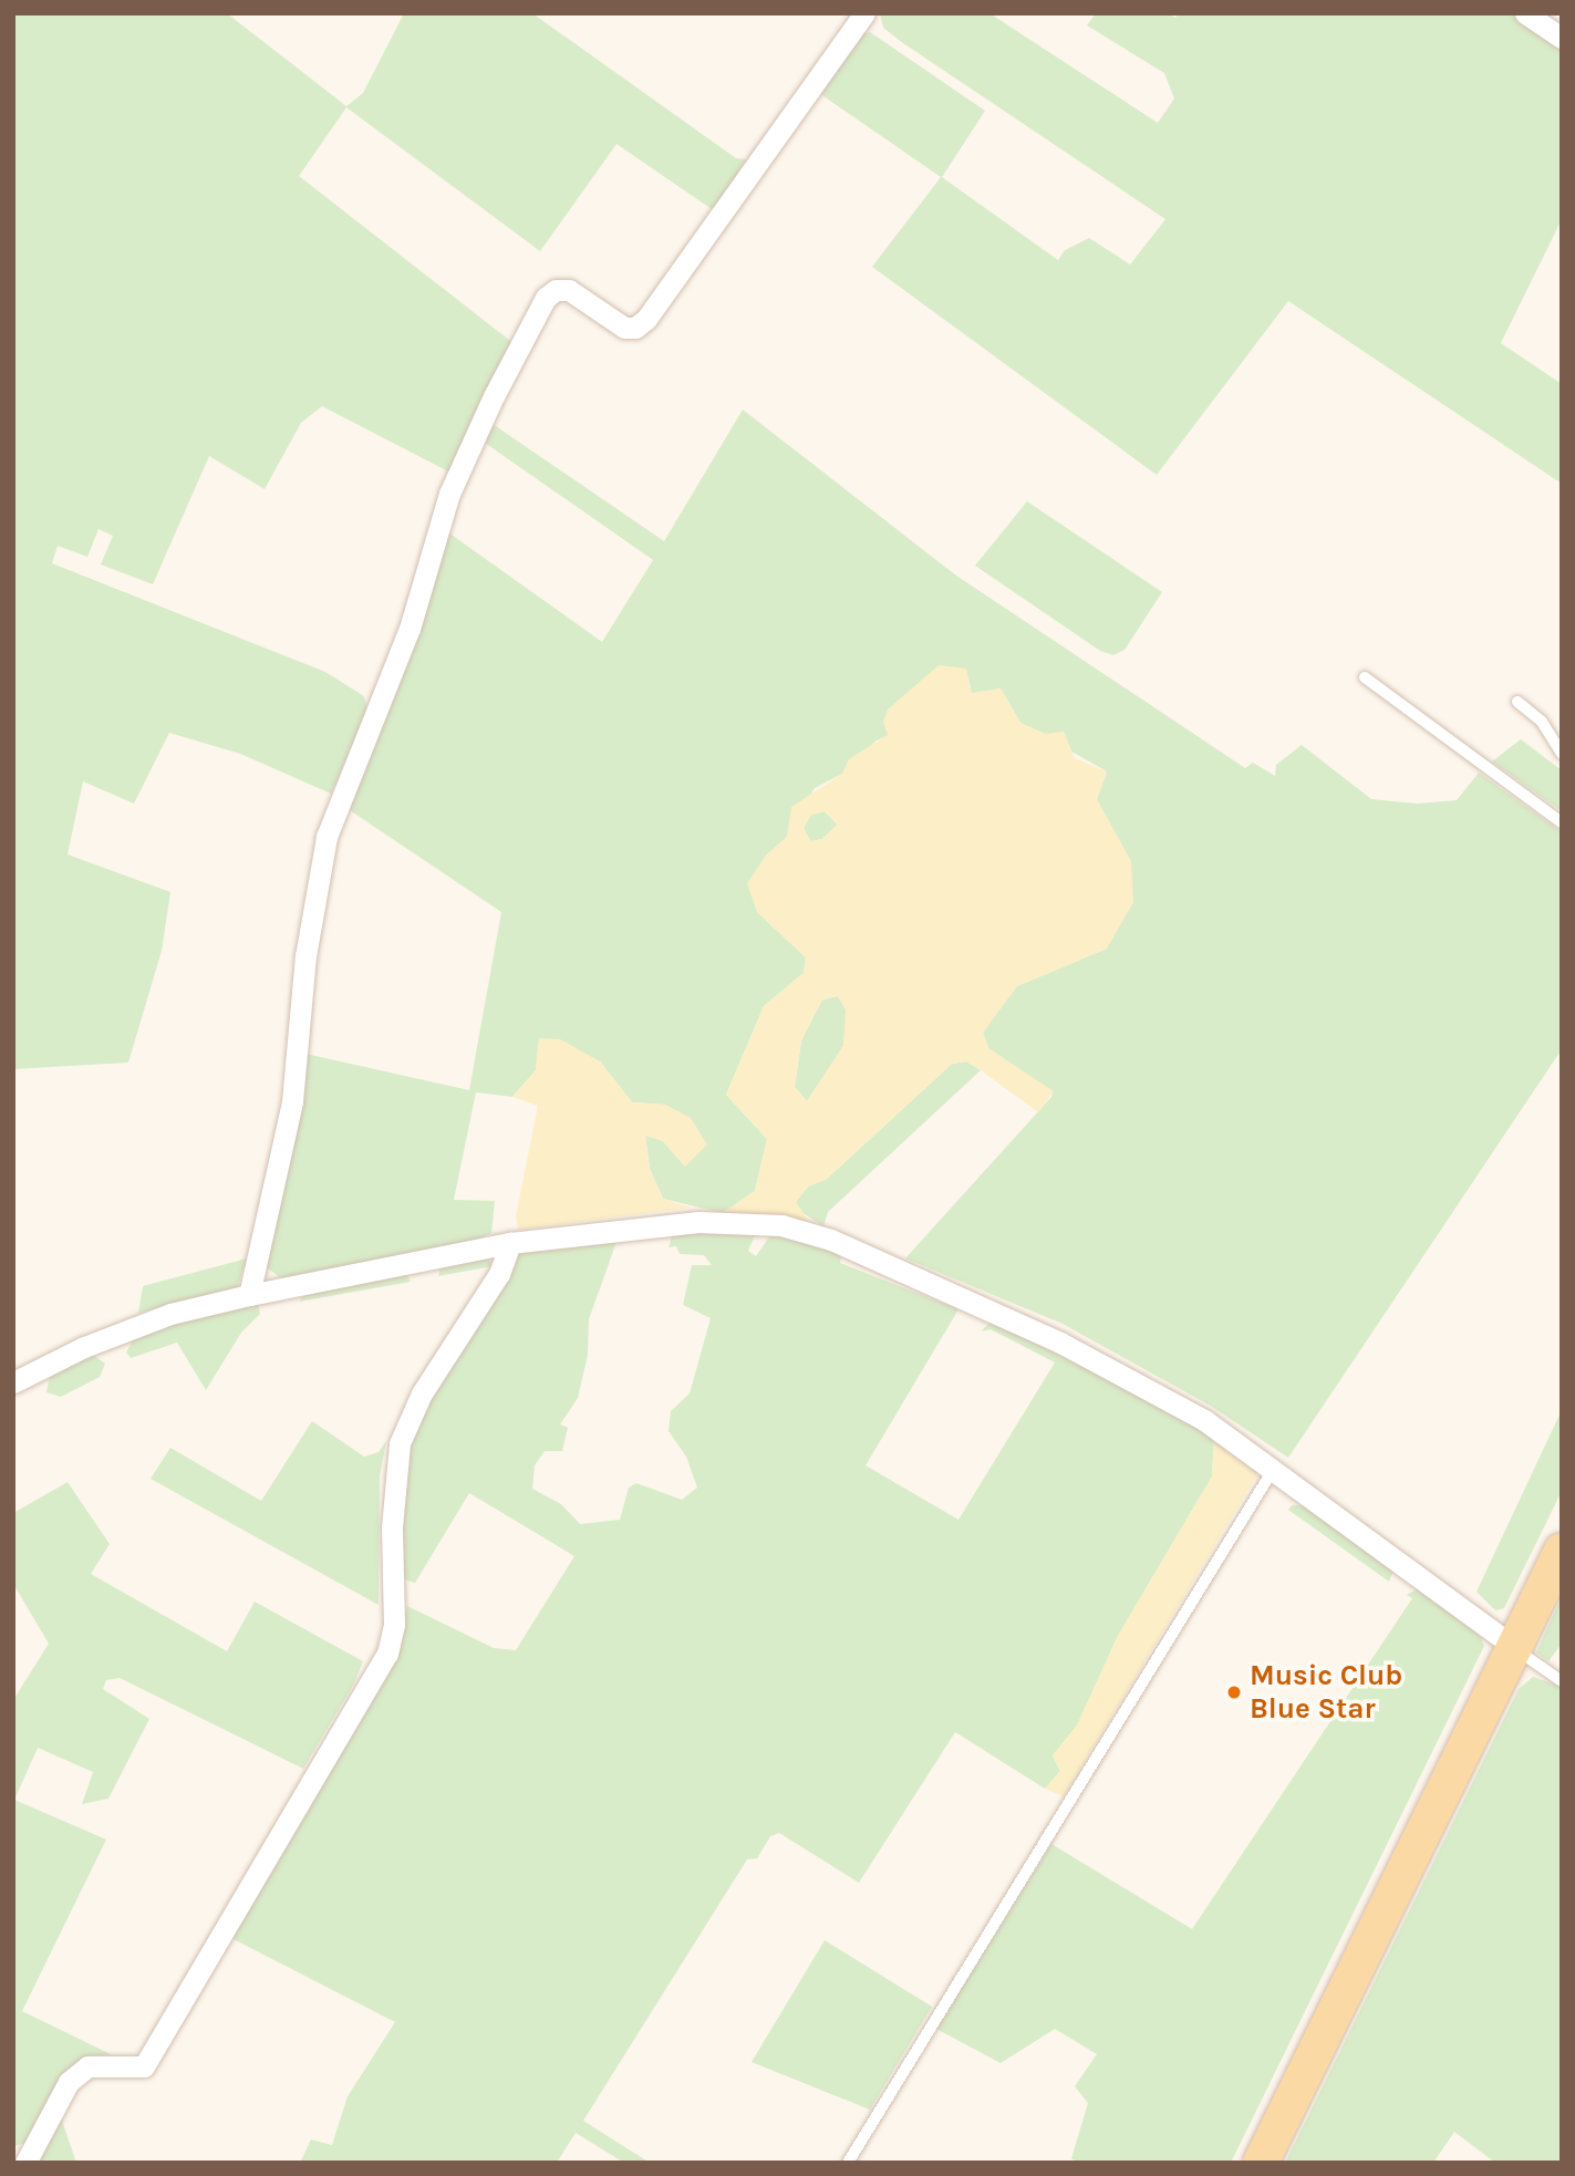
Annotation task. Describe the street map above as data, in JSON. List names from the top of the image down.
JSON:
{
  "places": ["Music Club Blue Star"]
}
